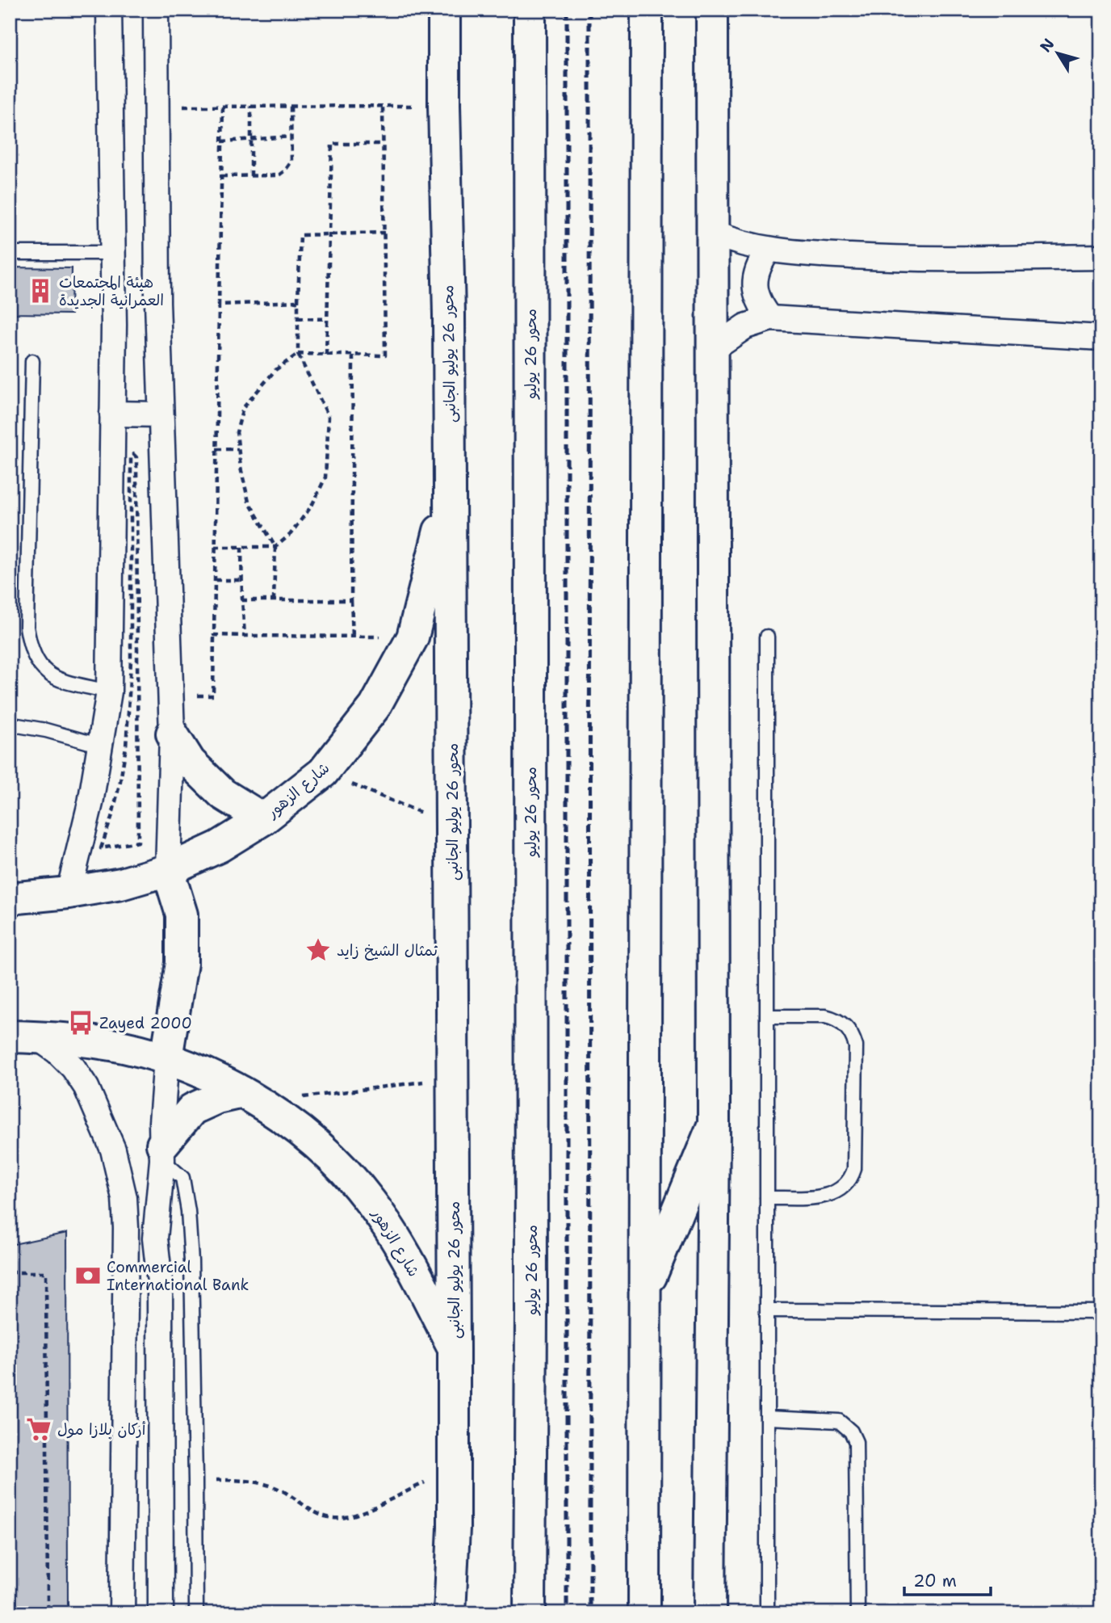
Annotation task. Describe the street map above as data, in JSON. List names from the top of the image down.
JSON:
{
  "streets": {
    "main road": ["محور 26 يوليو الجانبى", "محور 26 يوليو", "شارع الزهور"]
  },
  "crossings": [
    ["محور 26 يوليو الجانبى", "شارع الزهور"]
  ],
  "places": {
    "building": ["هيئة المجتمعات العمرانية الجديدة"],
    "place": ["تمثال الشيخ زايد"],
    "bus stop": ["Zayed 2000"],
    "bank": ["Commercial International Bank"],
    "supermarket": ["أركان بلازا مول"]
  },
  "scale_bar": "20 m",
  "north": "top left"
}
